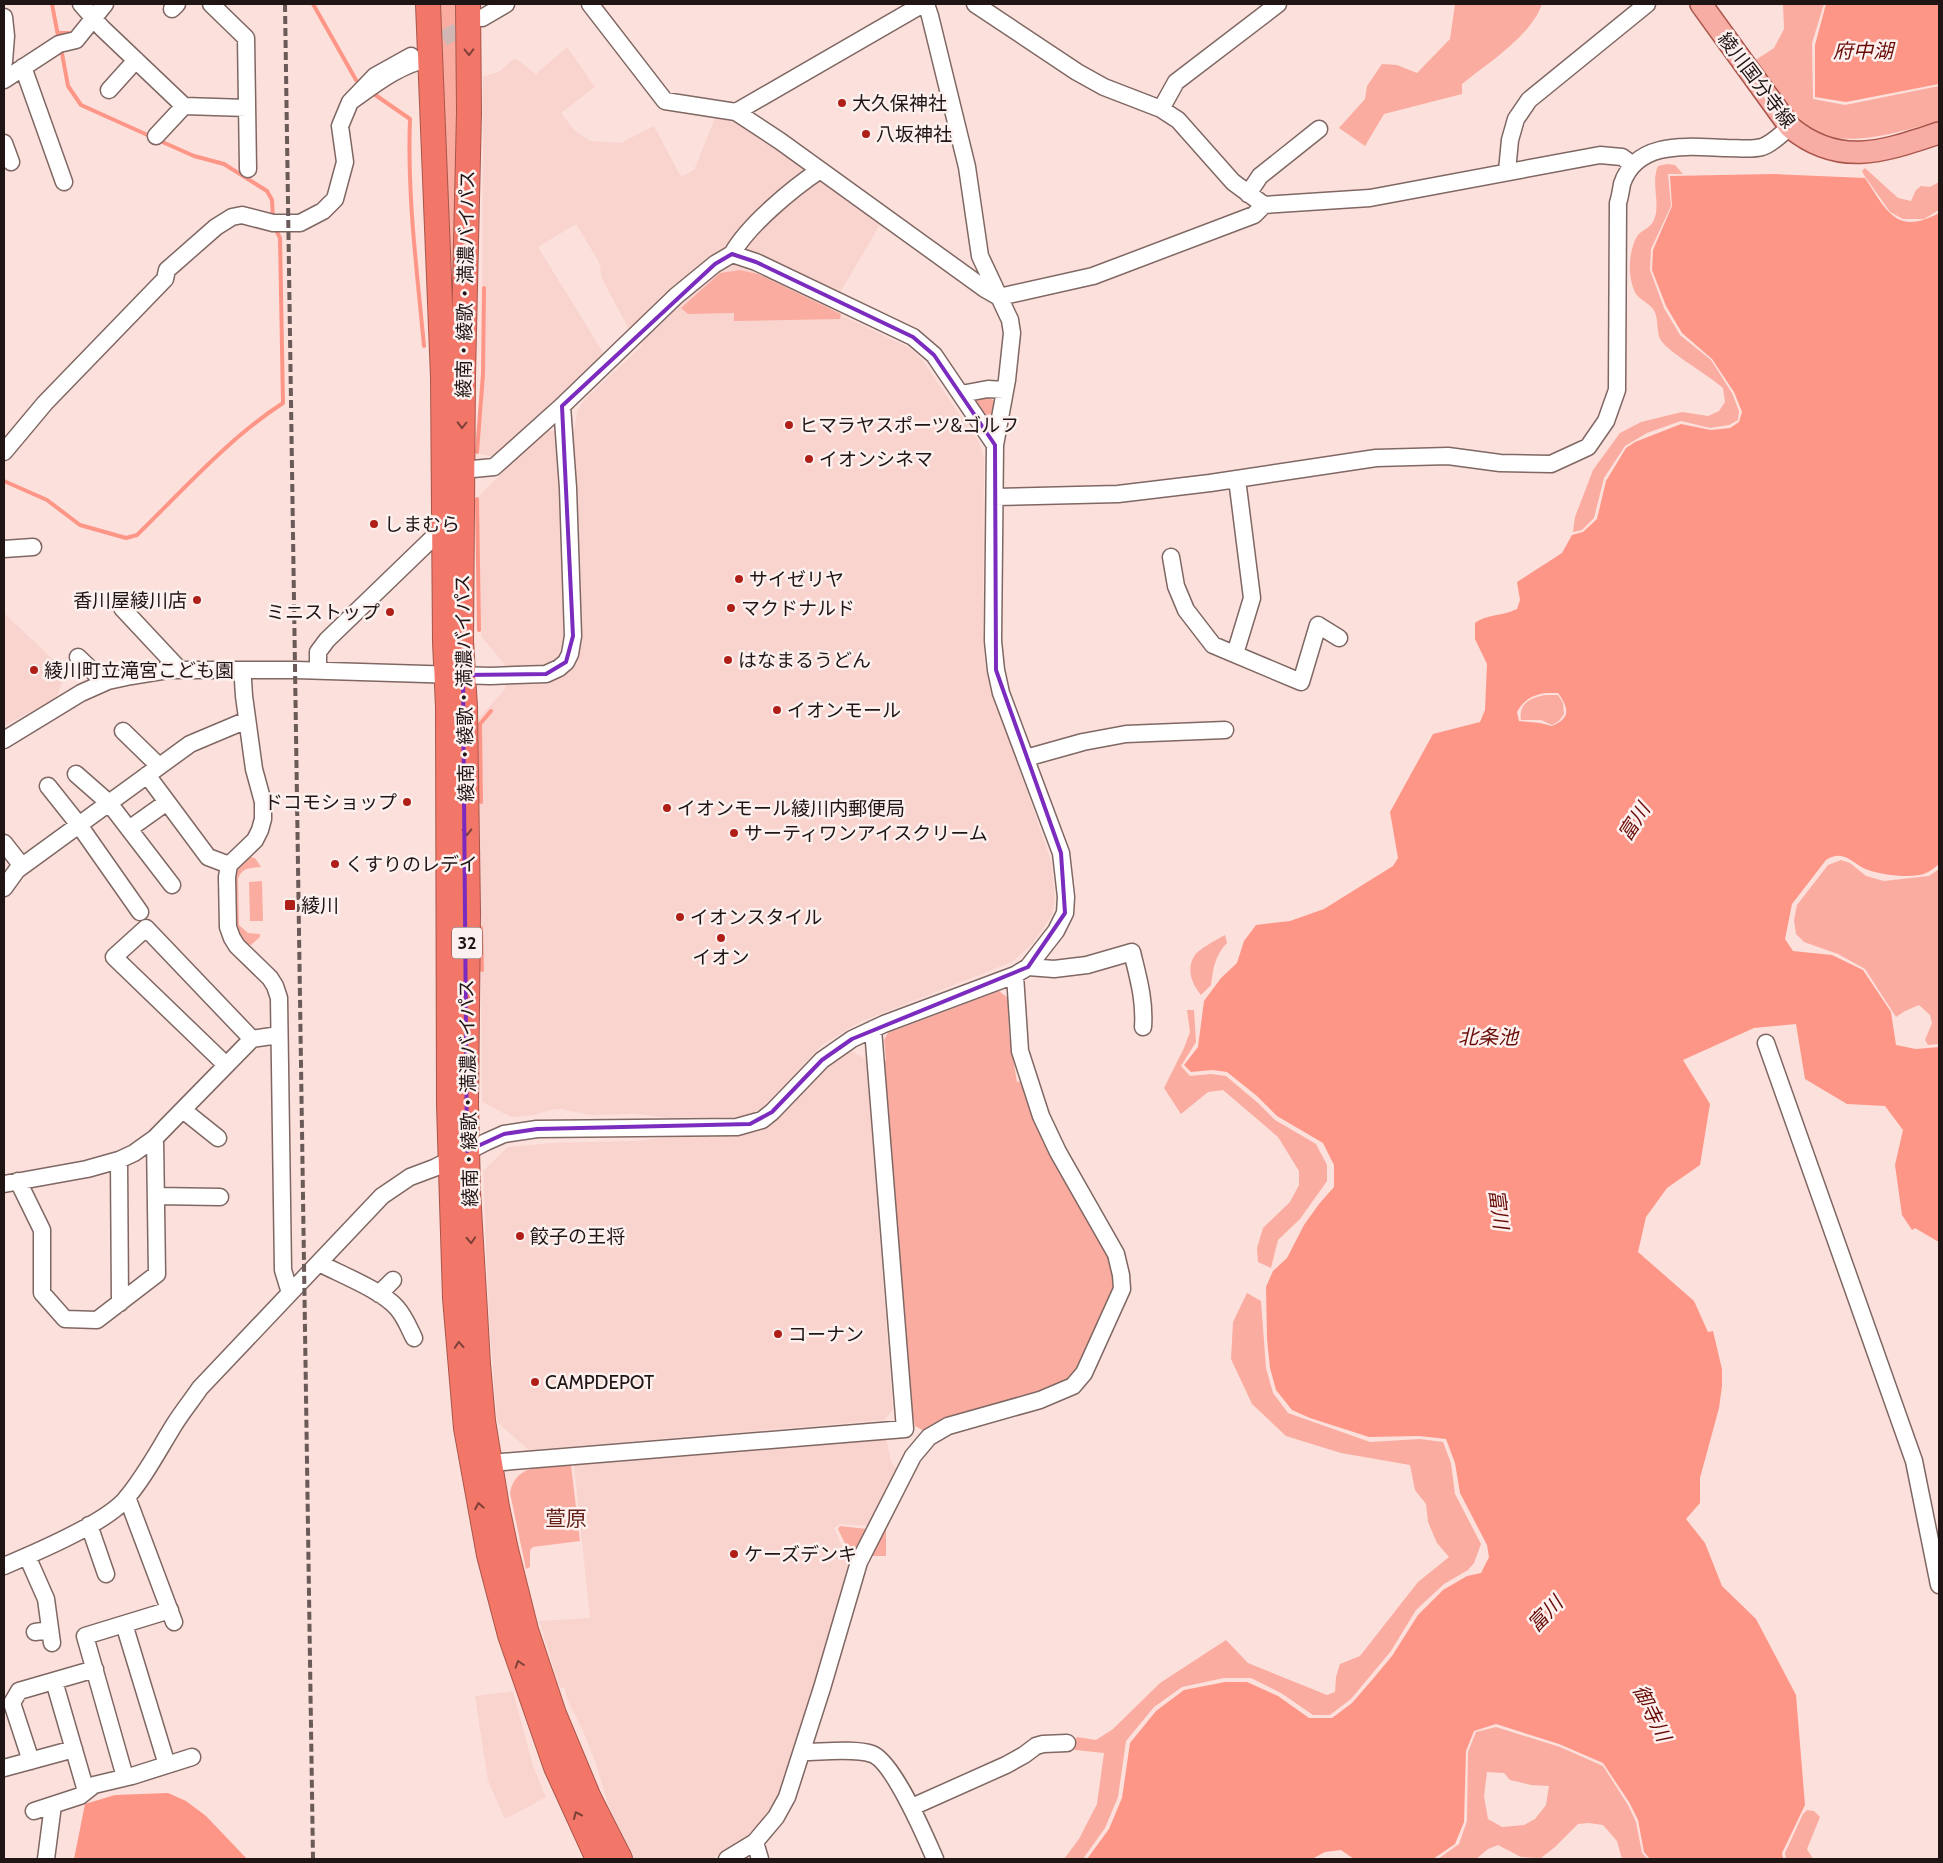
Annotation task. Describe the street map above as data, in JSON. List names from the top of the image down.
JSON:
{
  "streets": {
    "highway": ["綾南・綾歌・満濃バイパス", "32"],
    "main road": ["綾川国分寺線"]
  },
  "districts": ["萱原"],
  "water": [
    "府中湖",
    "富川",
    "北条池",
    "御寺川"
  ],
  "places": {
    "other": [
      "大久保神社",
      "八坂神社",
      "ヒマラヤスポーツ&ゴルフ",
      "イオンシネマ",
      "しまむら",
      "サイゼリヤ",
      "香川屋綾川店",
      "マクドナルド",
      "ミニストップ",
      "はなまるうどん",
      "綾川町立滝宮こども園",
      "イオンモール",
      "ドコモショップ",
      "イオンモール綾川内郵便局",
      "サーティワンアイスクリーム",
      "くすりのレデイ",
      "イオンスタイル",
      "イオン",
      "餃子の王将",
      "コーナン",
      "CAMPDEPOT",
      "ケーズデンキ"
    ],
    "transit": ["綾川"]
  }
}
